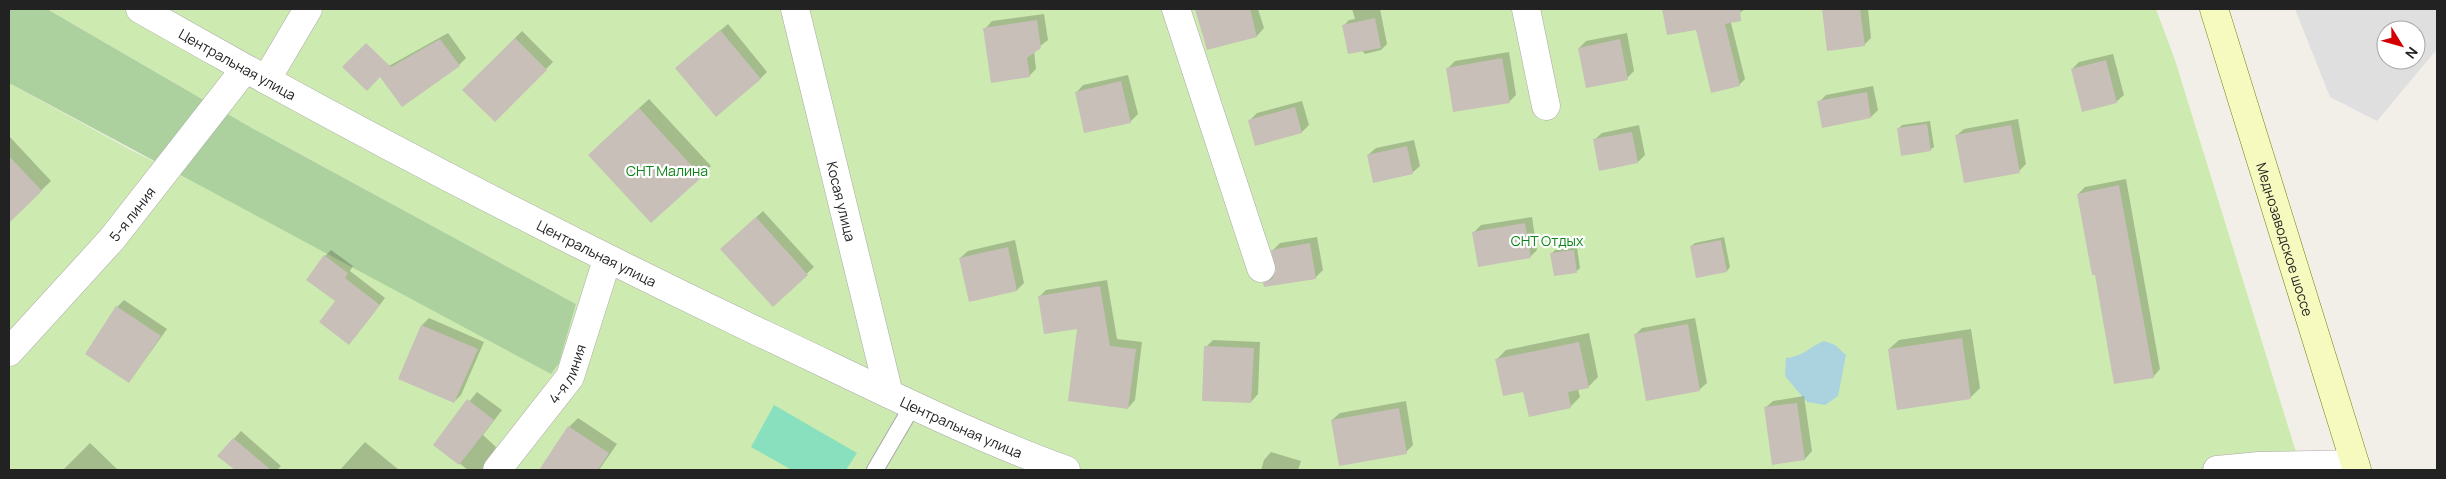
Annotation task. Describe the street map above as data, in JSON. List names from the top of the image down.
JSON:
{
  "streets": {
    "main road": ["Меднозаводское шоссе"],
    "street": [
      "Центральная улица",
      "Косая улица",
      "5-я линия",
      "4-я линия"
    ]
  },
  "crossings": [
    ["Центральная улица", "Косая улица"],
    ["Центральная улица", "5-я линия"],
    ["Центральная улица", "4-я линия"]
  ],
  "parks": ["СНТ Малина", "СНТ Отдых"],
  "north": "bottom right"
}
